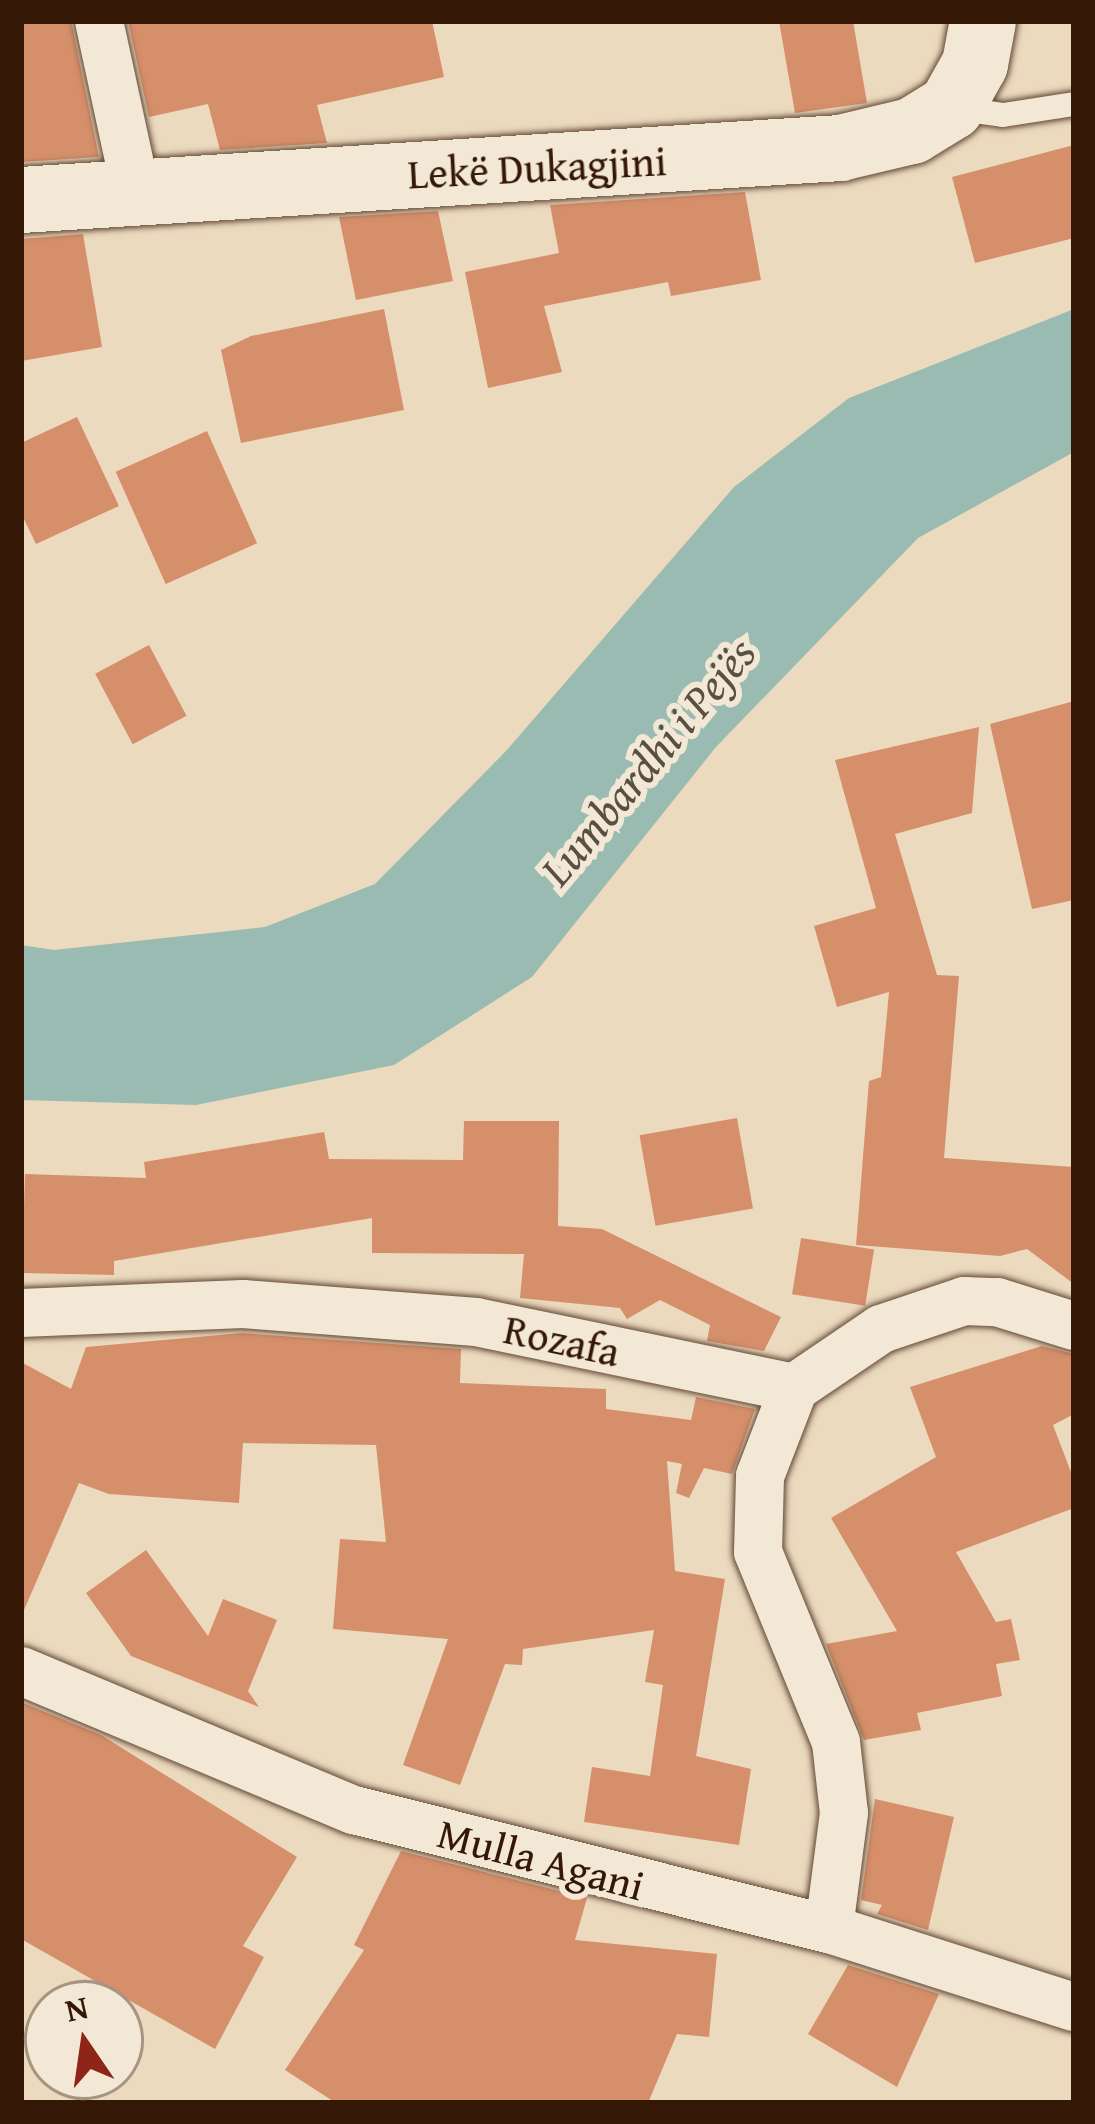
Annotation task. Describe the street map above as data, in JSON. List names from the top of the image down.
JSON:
{
  "streets": {
    "street": ["Lekë Dukagjini", "Rozafa", "Mulla Agani"]
  },
  "water": ["Lumbardhi i Pejës"],
  "north": "top"
}
